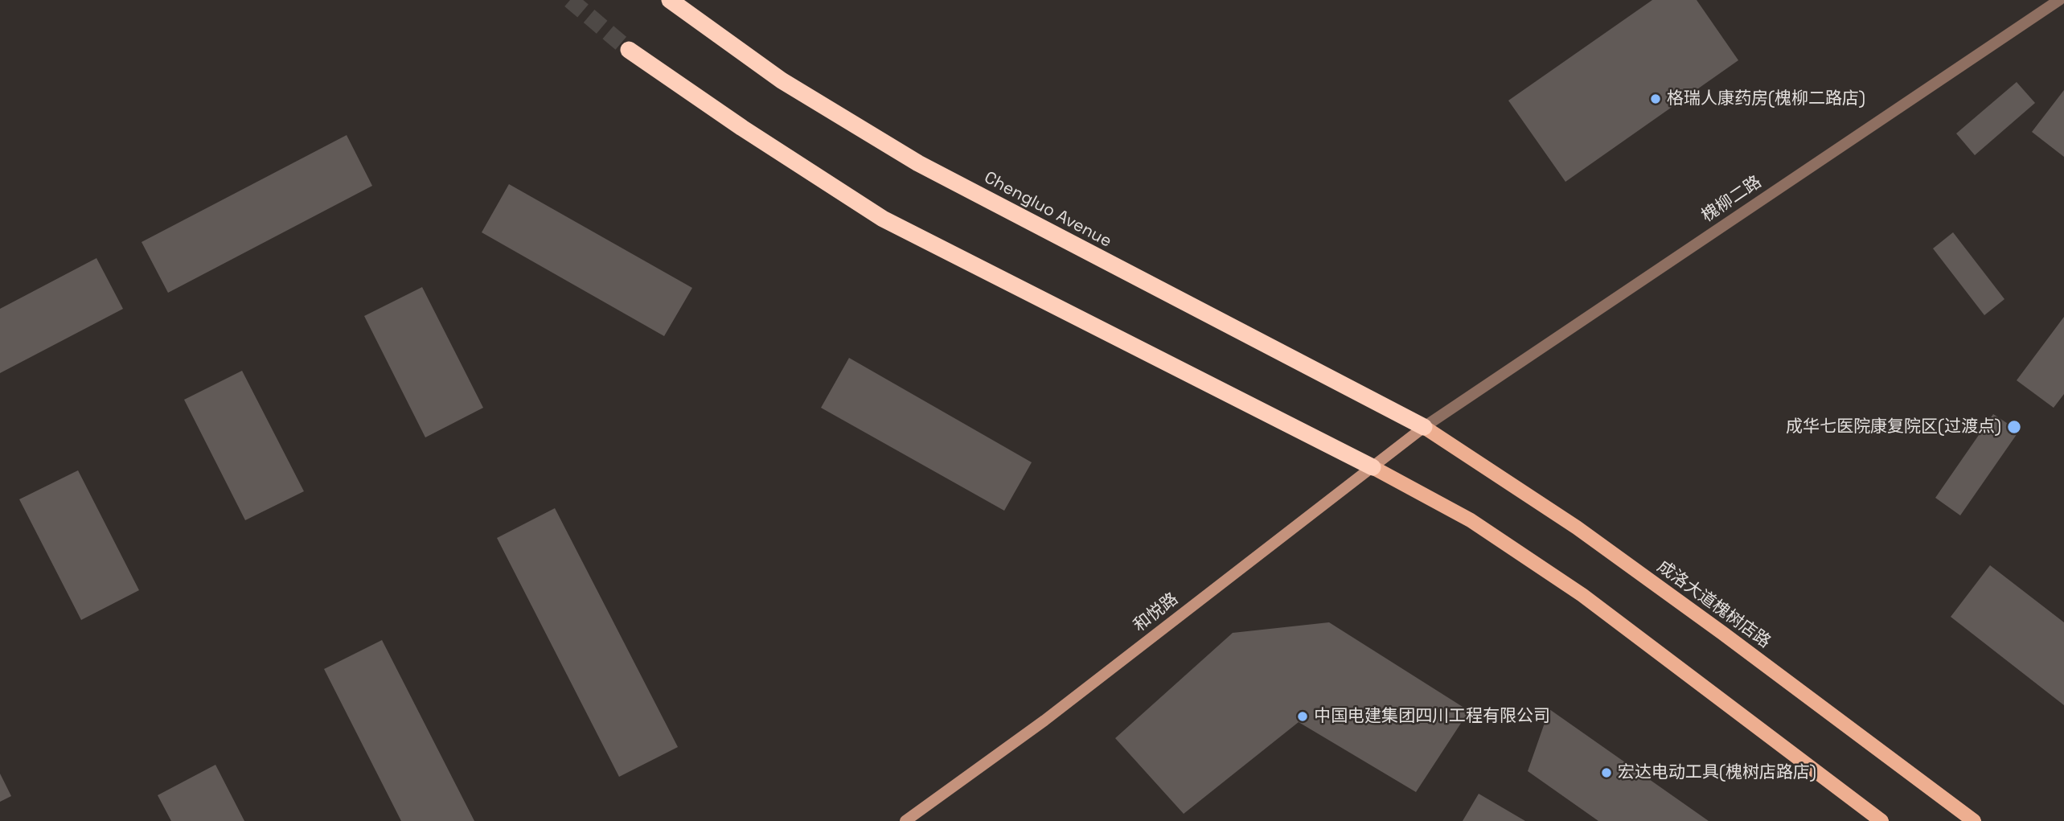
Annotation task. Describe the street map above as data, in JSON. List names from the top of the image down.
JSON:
{
  "streets": {
    "highway": ["Chengluo Avenue"],
    "main road": ["成洛大道槐树店路"],
    "street": ["槐柳二路", "和悦路"]
  },
  "crossings": [
    ["槐柳二路", "Chengluo Avenue"],
    ["槐柳二路", "成洛大道槐树店路"],
    ["槐柳二路", "和悦路"],
    ["Chengluo Avenue", "成洛大道槐树店路"],
    ["Chengluo Avenue", "和悦路"],
    ["成洛大道槐树店路", "和悦路"]
  ],
  "places": [
    "格瑞人康药房(槐柳二路店)",
    "成华七医院康复院区(过渡点)",
    "中国电建集团四川工程有限公司",
    "宏达电动工具(槐树店路店)"
  ]
}
